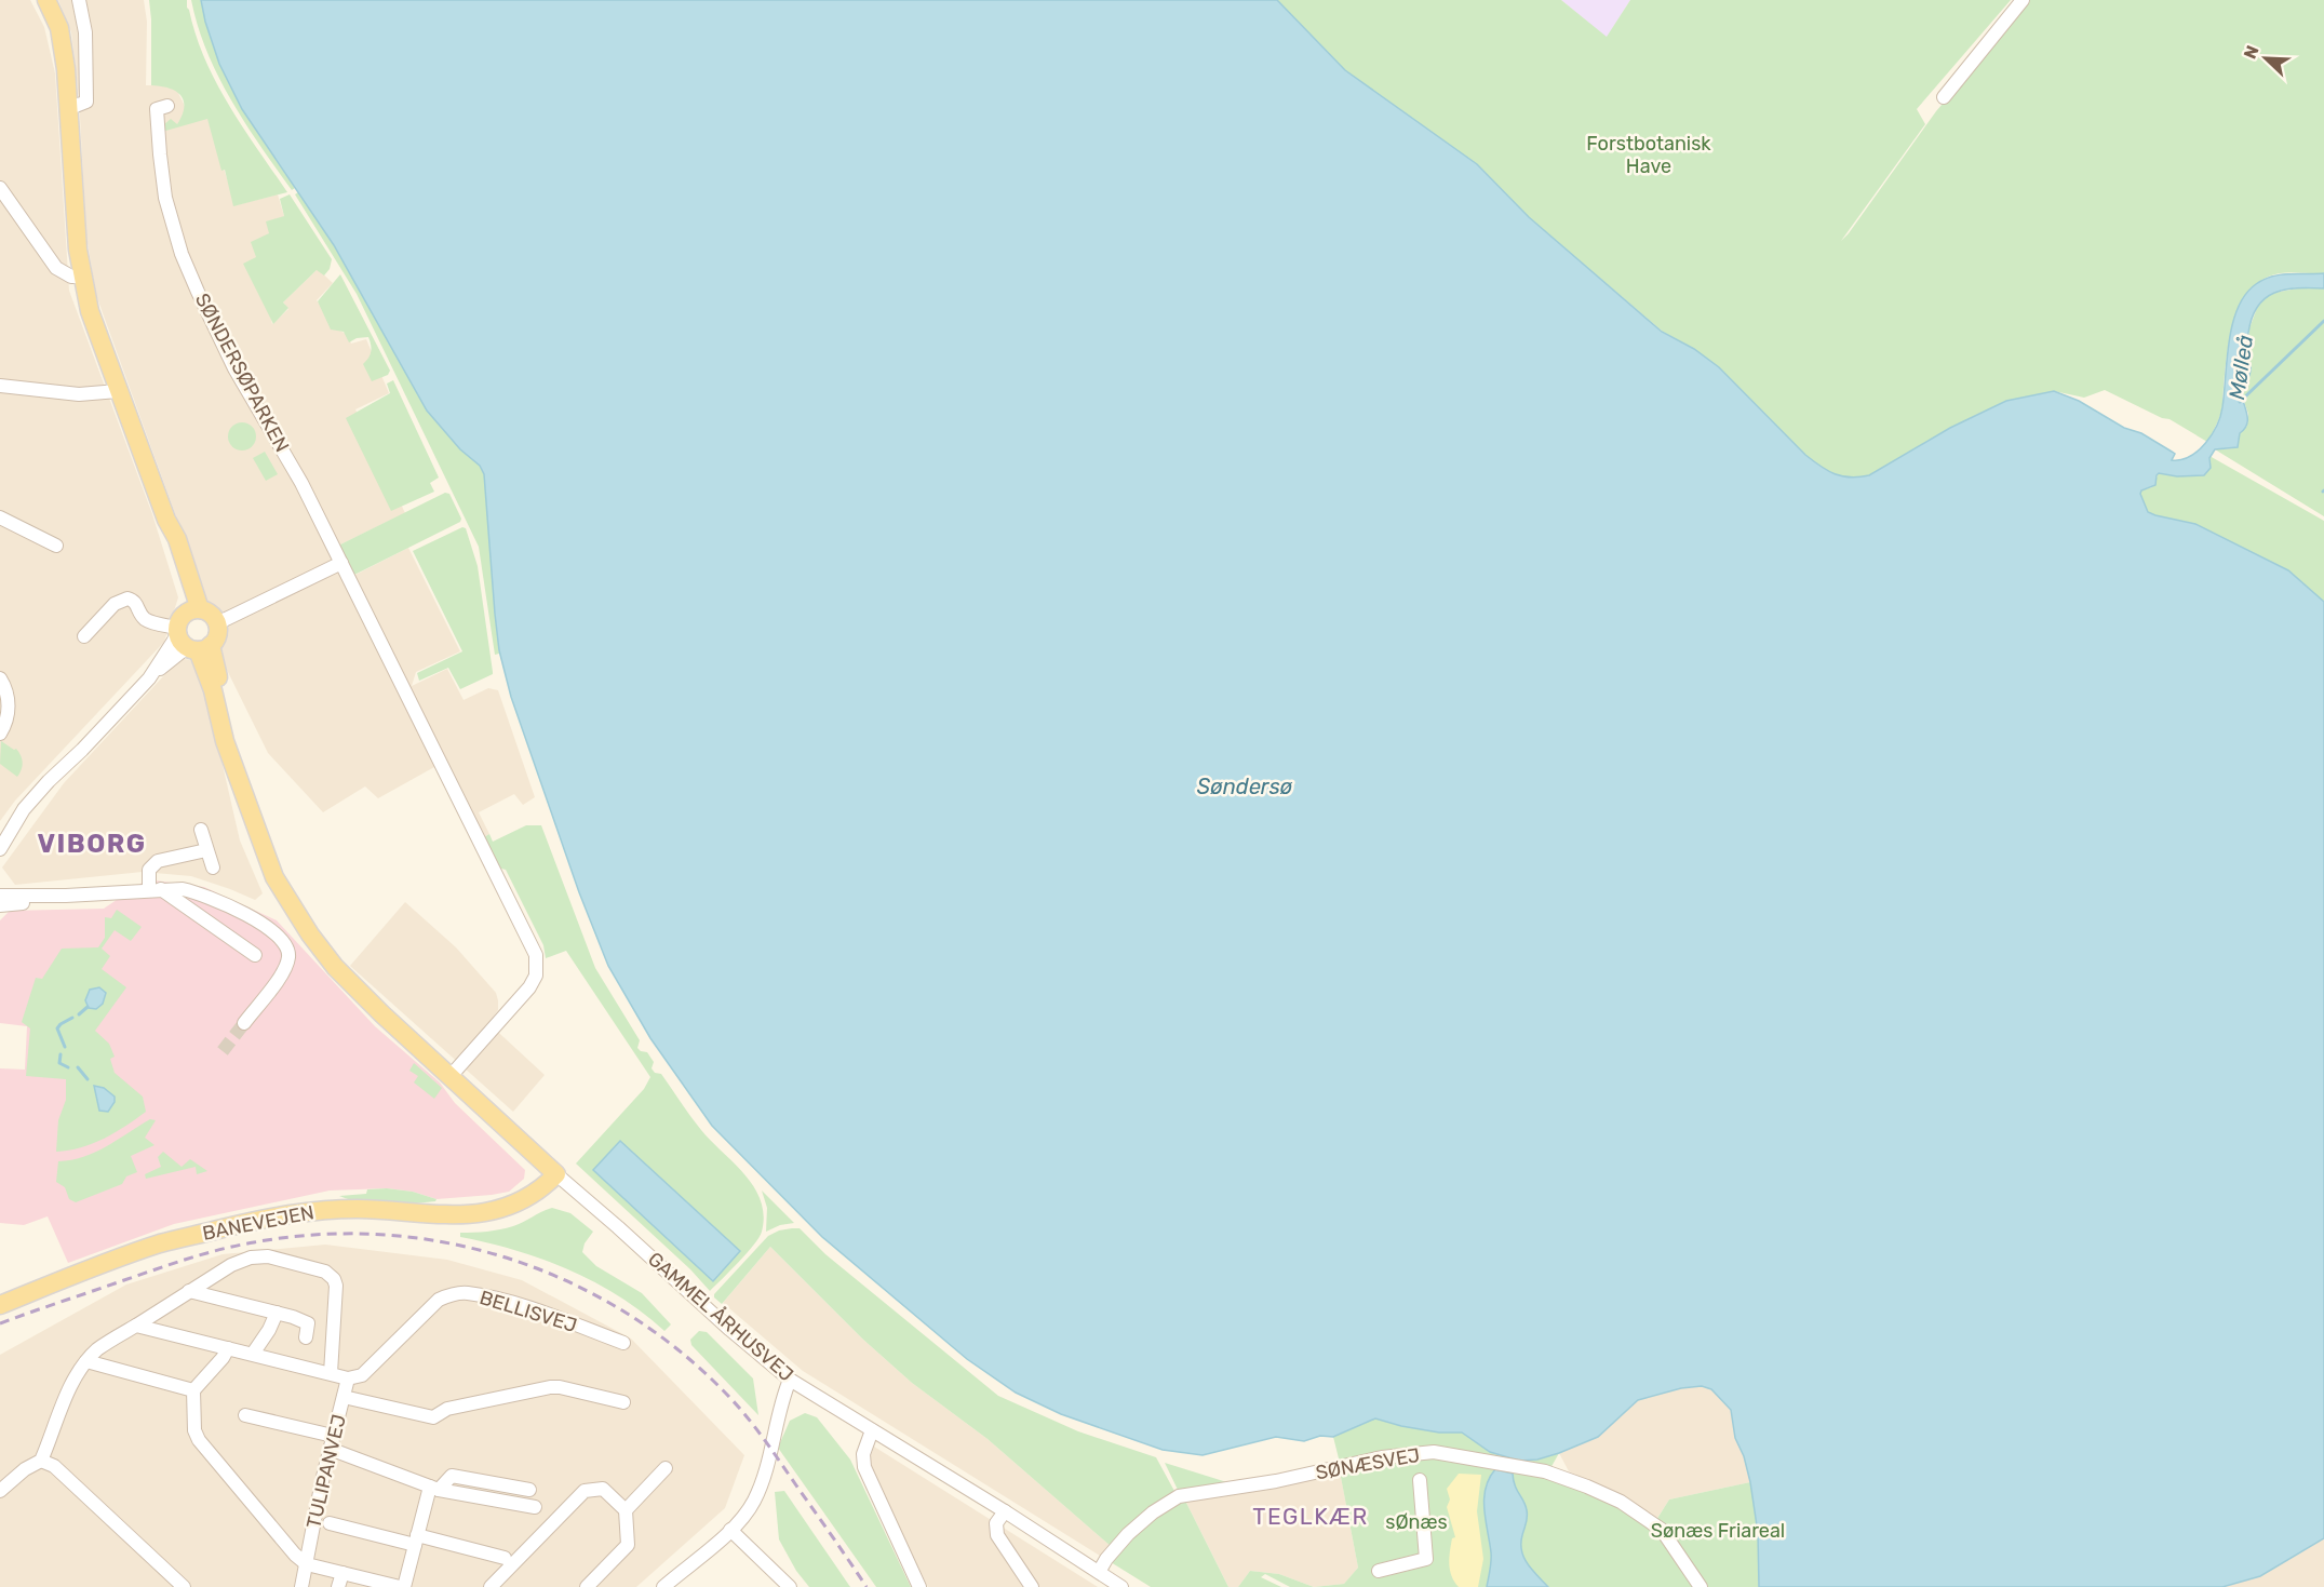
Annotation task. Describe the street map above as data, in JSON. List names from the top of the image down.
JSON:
{
  "streets": {
    "main road": ["BANEVEJEN", "GAMMEL ÅRHUSVEJ"],
    "street": [
      "SØNDERSØPARKEN",
      "BELLISVEJ",
      "SØNÆSVEJ",
      "TULIPANVEJ"
    ]
  },
  "crossings": [
    ["SØNDERSØPARKEN", "GAMMEL ÅRHUSVEJ"],
    ["BANEVEJEN", "GAMMEL ÅRHUSVEJ"],
    ["BELLISVEJ", "TULIPANVEJ"],
    ["GAMMEL ÅRHUSVEJ", "SØNÆSVEJ"]
  ],
  "districts": ["VIBORG", "TEGLKÆR"],
  "water": ["Mølleå", "Søndersø"],
  "parks": ["Forstbotanisk Have", "sØnæs", "Sønæs Friareal"],
  "north": "top left"
}
